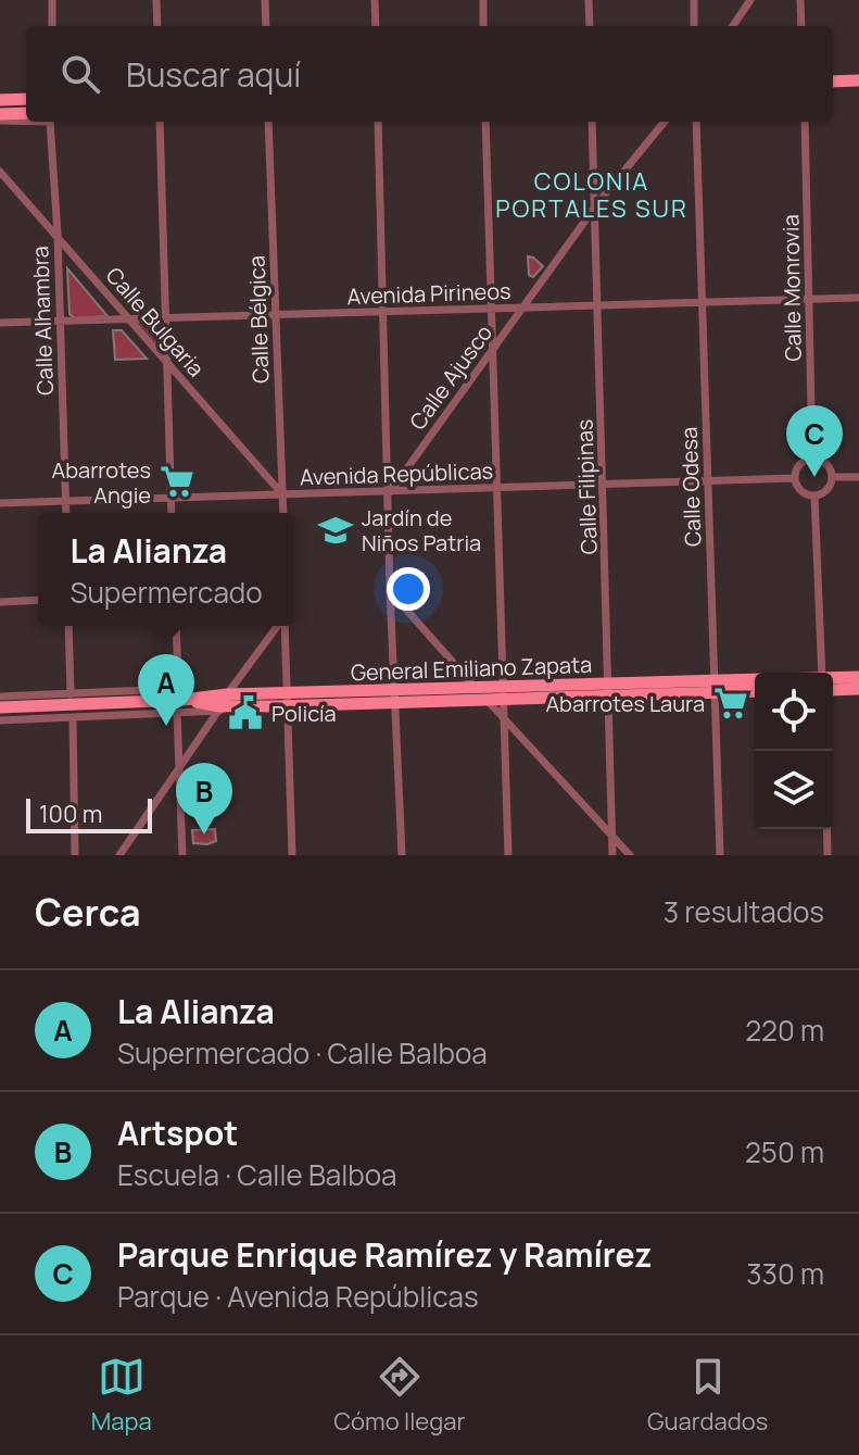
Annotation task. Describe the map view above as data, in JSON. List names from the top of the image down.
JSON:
{
  "streets": {
    "main road": ["General Emiliano Zapata"],
    "street": [
      "Calle Monrovia",
      "Avenida Pirineos",
      "Calle Bélgica",
      "Calle Alhambra",
      "Calle Bulgaria",
      "Calle Ajusco",
      "Avenida Repúblicas",
      "Calle Filipinas",
      "Calle Odesa"
    ]
  },
  "crossings": [
    ["Calle Monrovia", "Avenida Pirineos"],
    ["Calle Monrovia", "Avenida Repúblicas"],
    ["Avenida Pirineos", "Calle Bélgica"],
    ["Avenida Pirineos", "Calle Alhambra"],
    ["Avenida Pirineos", "Calle Bulgaria"],
    ["Avenida Pirineos", "Calle Ajusco"],
    ["Avenida Pirineos", "Calle Filipinas"],
    ["Avenida Pirineos", "Calle Odesa"],
    ["Calle Bélgica", "Calle Bulgaria"],
    ["Calle Bélgica", "Avenida Repúblicas"],
    ["Calle Alhambra", "Calle Bulgaria"],
    ["Calle Alhambra", "Avenida Repúblicas"],
    ["Calle Bulgaria", "Avenida Repúblicas"],
    ["Calle Ajusco", "Avenida Repúblicas"],
    ["Calle Ajusco", "Calle Filipinas"],
    ["Avenida Repúblicas", "Calle Filipinas"],
    ["Avenida Repúblicas", "Calle Odesa"],
    ["Calle Filipinas", "General Emiliano Zapata"],
    ["Calle Odesa", "General Emiliano Zapata"]
  ],
  "districts": ["COLONIA PORTALES SUR"],
  "places": {
    "supermarket": ["Abarrotes Angie", "Abarrotes Laura"],
    "school or university": ["Jardín de Niños Patria"],
    "public building": ["Policía"]
  },
  "scale_bar": "100 m",
  "page": {
    "search": "Buscar aquí",
    "pins": ["C", "A", "B"],
    "popup": ["La Alianza", "Supermercado"],
    "scale": "100 m",
    "heading": ["Cerca", "3 resultados"],
    "list": [
      {
        "mark": "A",
        "name": "La Alianza",
        "note": "Supermercado · Calle Balboa",
        "value": "220 m"
      },
      {
        "mark": "B",
        "name": "Artspot",
        "note": "Escuela · Calle Balboa",
        "value": "250 m"
      },
      {
        "mark": "C",
        "name": "Parque Enrique Ramírez y Ramírez",
        "note": "Parque · Avenida Repúblicas",
        "value": "330 m"
      }
    ],
    "nav": ["Mapa", "Cómo llegar", "Guardados"]
  }
}
